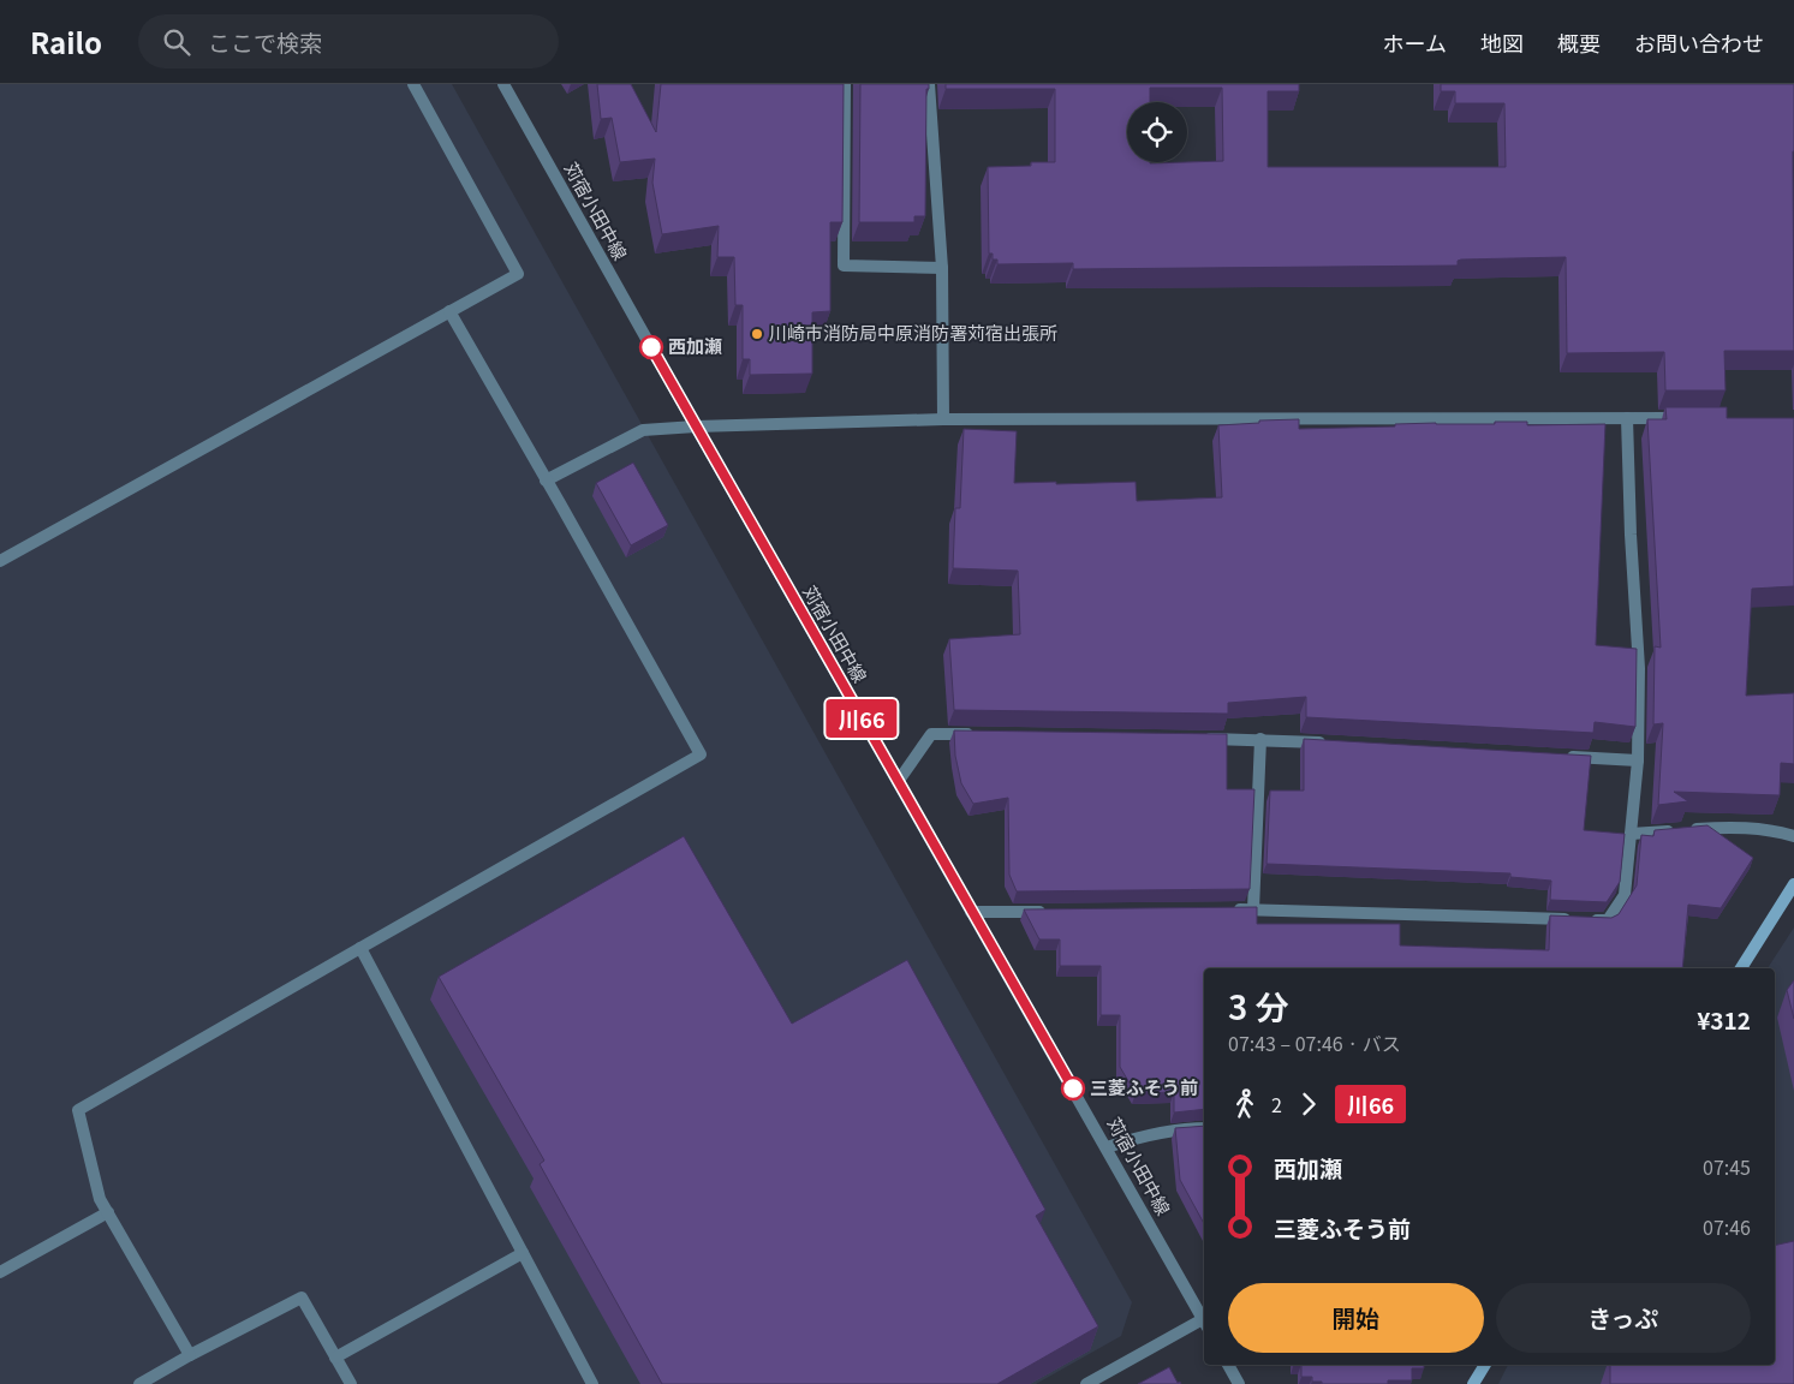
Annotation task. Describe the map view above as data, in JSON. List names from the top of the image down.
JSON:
{
  "streets": {
    "street": ["苅宿小田中線"]
  },
  "places": ["川崎市消防局中原消防署苅宿出張所", "西加瀬", "三菱ふそう前"],
  "lines": ["bus line 川66"],
  "page": {
    "header": "Railo",
    "search": "ここで検索",
    "nav": [
      "ホーム",
      "地図",
      "概要",
      "お問い合わせ"
    ],
    "on_map": "川66",
    "heading": ["3 分", "07:43 – 07:46 · バス", "¥312"],
    "legs": ["2", "川66"],
    "list": [
      {
        "name": "西加瀬",
        "value": "07:45"
      },
      {
        "name": "三菱ふそう前",
        "value": "07:46"
      }
    ],
    "buttons": ["開始", "きっぷ"]
  }
}
